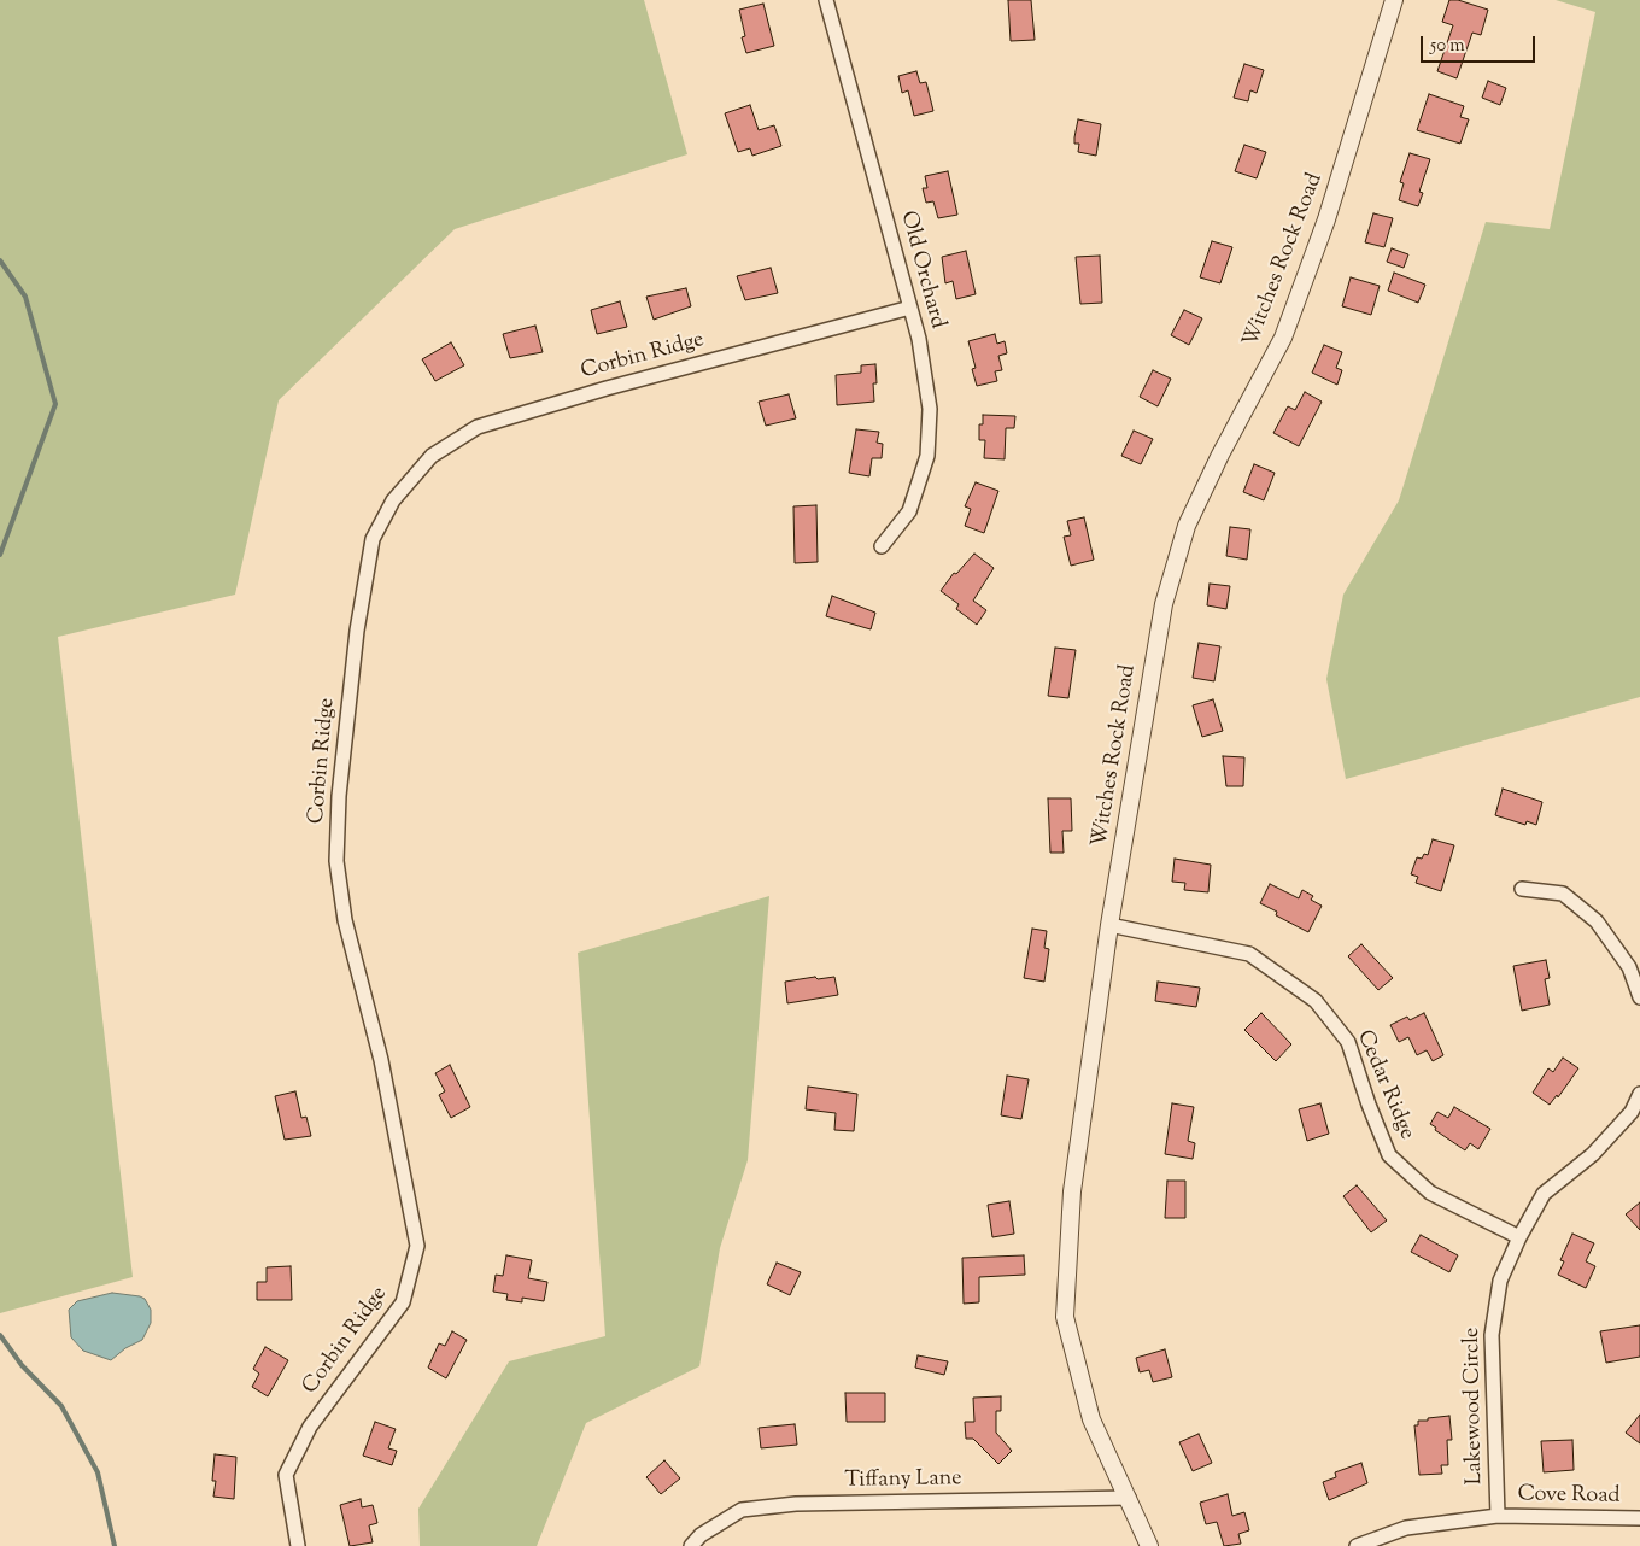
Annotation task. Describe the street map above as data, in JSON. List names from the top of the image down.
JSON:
{
  "streets": {
    "street": [
      "Witches Rock Road",
      "Old Orchard",
      "Corbin Ridge",
      "Cedar Ridge",
      "Lakewood Circle",
      "Tiffany Lane",
      "Cove Road"
    ]
  },
  "crossings": [
    ["Witches Rock Road", "Cedar Ridge"],
    ["Witches Rock Road", "Tiffany Lane"],
    ["Old Orchard", "Corbin Ridge"],
    ["Cedar Ridge", "Lakewood Circle"],
    ["Lakewood Circle", "Cove Road"]
  ],
  "scale_bar": "50 m"
}
